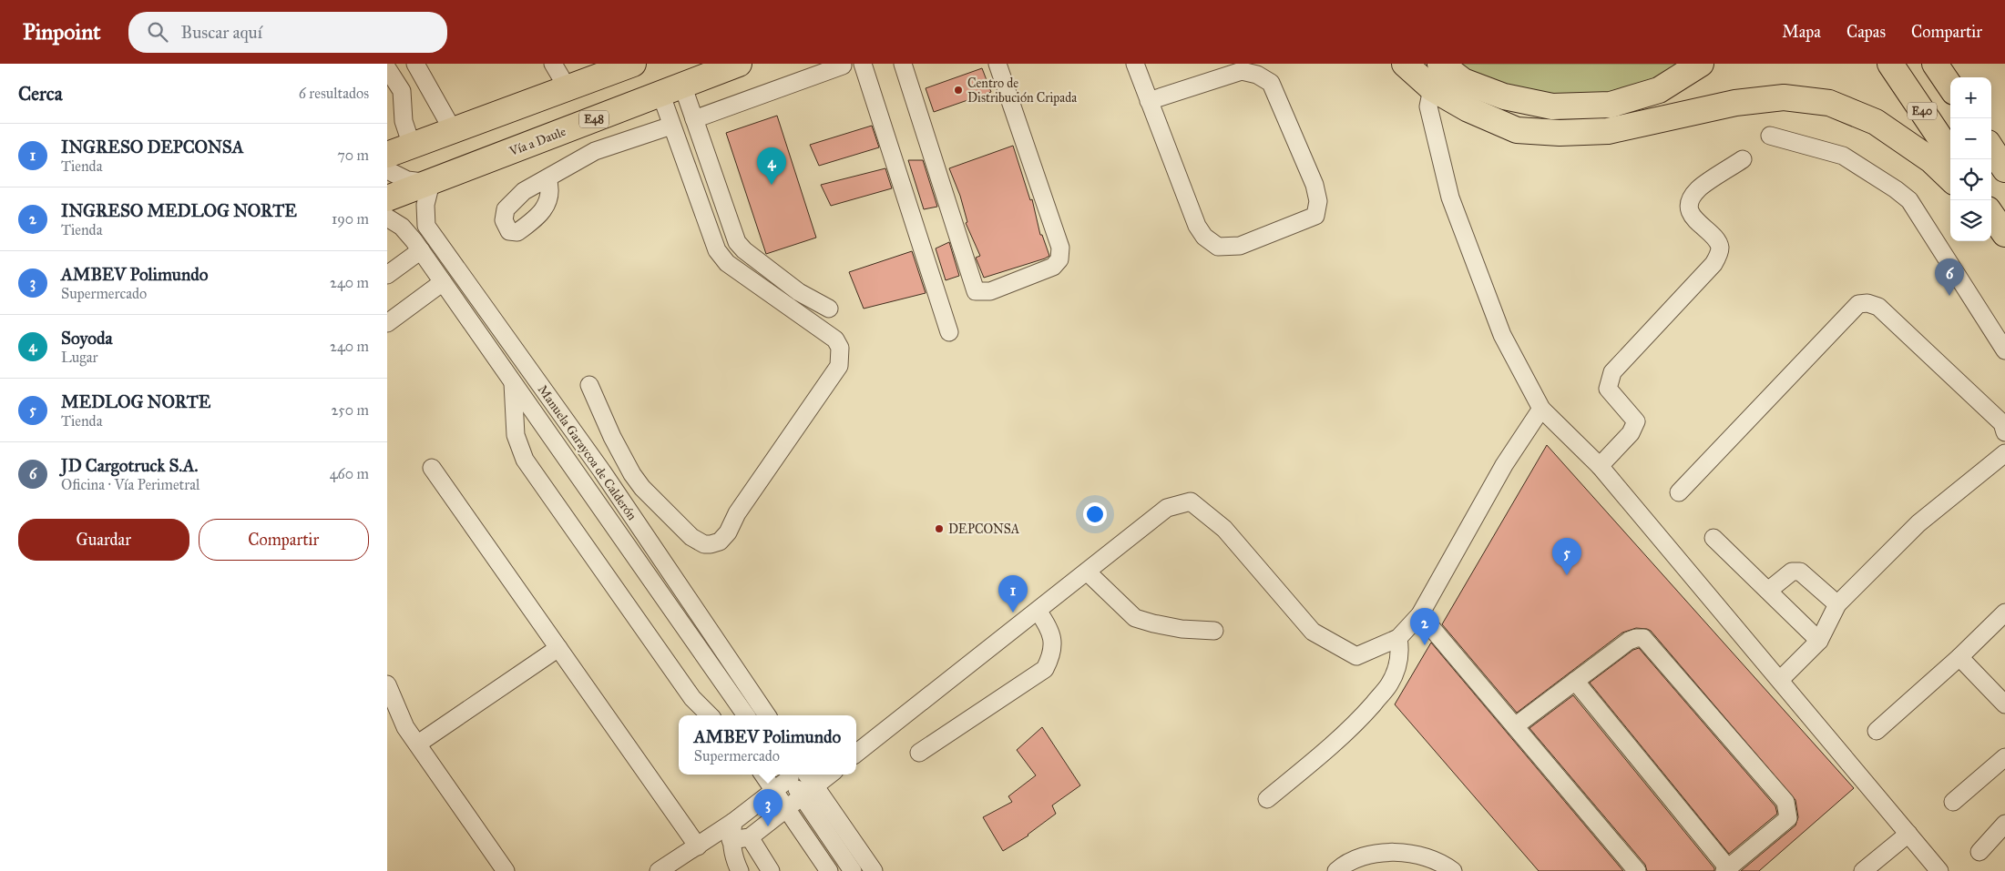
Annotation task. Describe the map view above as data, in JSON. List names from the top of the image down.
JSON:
{
  "streets": {
    "highway": ["E40", "E48", "Vía a Daule"],
    "street": ["Manuela Garaycoa de Calderón"]
  },
  "crossings": [
    ["Vía a Daule", "Manuela Garaycoa de Calderón"]
  ],
  "places": ["Centro de Distribución Cripada", "DEPCONSA"],
  "page": {
    "header": "Pinpoint",
    "search": "Buscar aquí",
    "nav": ["Mapa", "Capas", "Compartir"],
    "heading": ["Cerca", "6 resultados"],
    "map_buttons": ["+", "−"],
    "list": [
      {
        "mark": "1",
        "name": "INGRESO DEPCONSA",
        "note": "Tienda",
        "value": "70 m"
      },
      {
        "mark": "2",
        "name": "INGRESO MEDLOG NORTE",
        "note": "Tienda",
        "value": "190 m"
      },
      {
        "mark": "3",
        "name": "AMBEV Polimundo",
        "note": "Supermercado",
        "value": "240 m"
      },
      {
        "mark": "4",
        "name": "Soyoda",
        "note": "Lugar",
        "value": "240 m"
      },
      {
        "mark": "5",
        "name": "MEDLOG NORTE",
        "note": "Tienda",
        "value": "250 m"
      },
      {
        "mark": "6",
        "name": "JD Cargotruck S.A.",
        "note": "Oficina · Vía Perimetral",
        "value": "460 m"
      }
    ],
    "pins": [
      "4",
      "6",
      "5",
      "1",
      "2",
      "3"
    ],
    "buttons": ["Guardar", "Compartir"],
    "popup": ["AMBEV Polimundo", "Supermercado"]
  }
}
